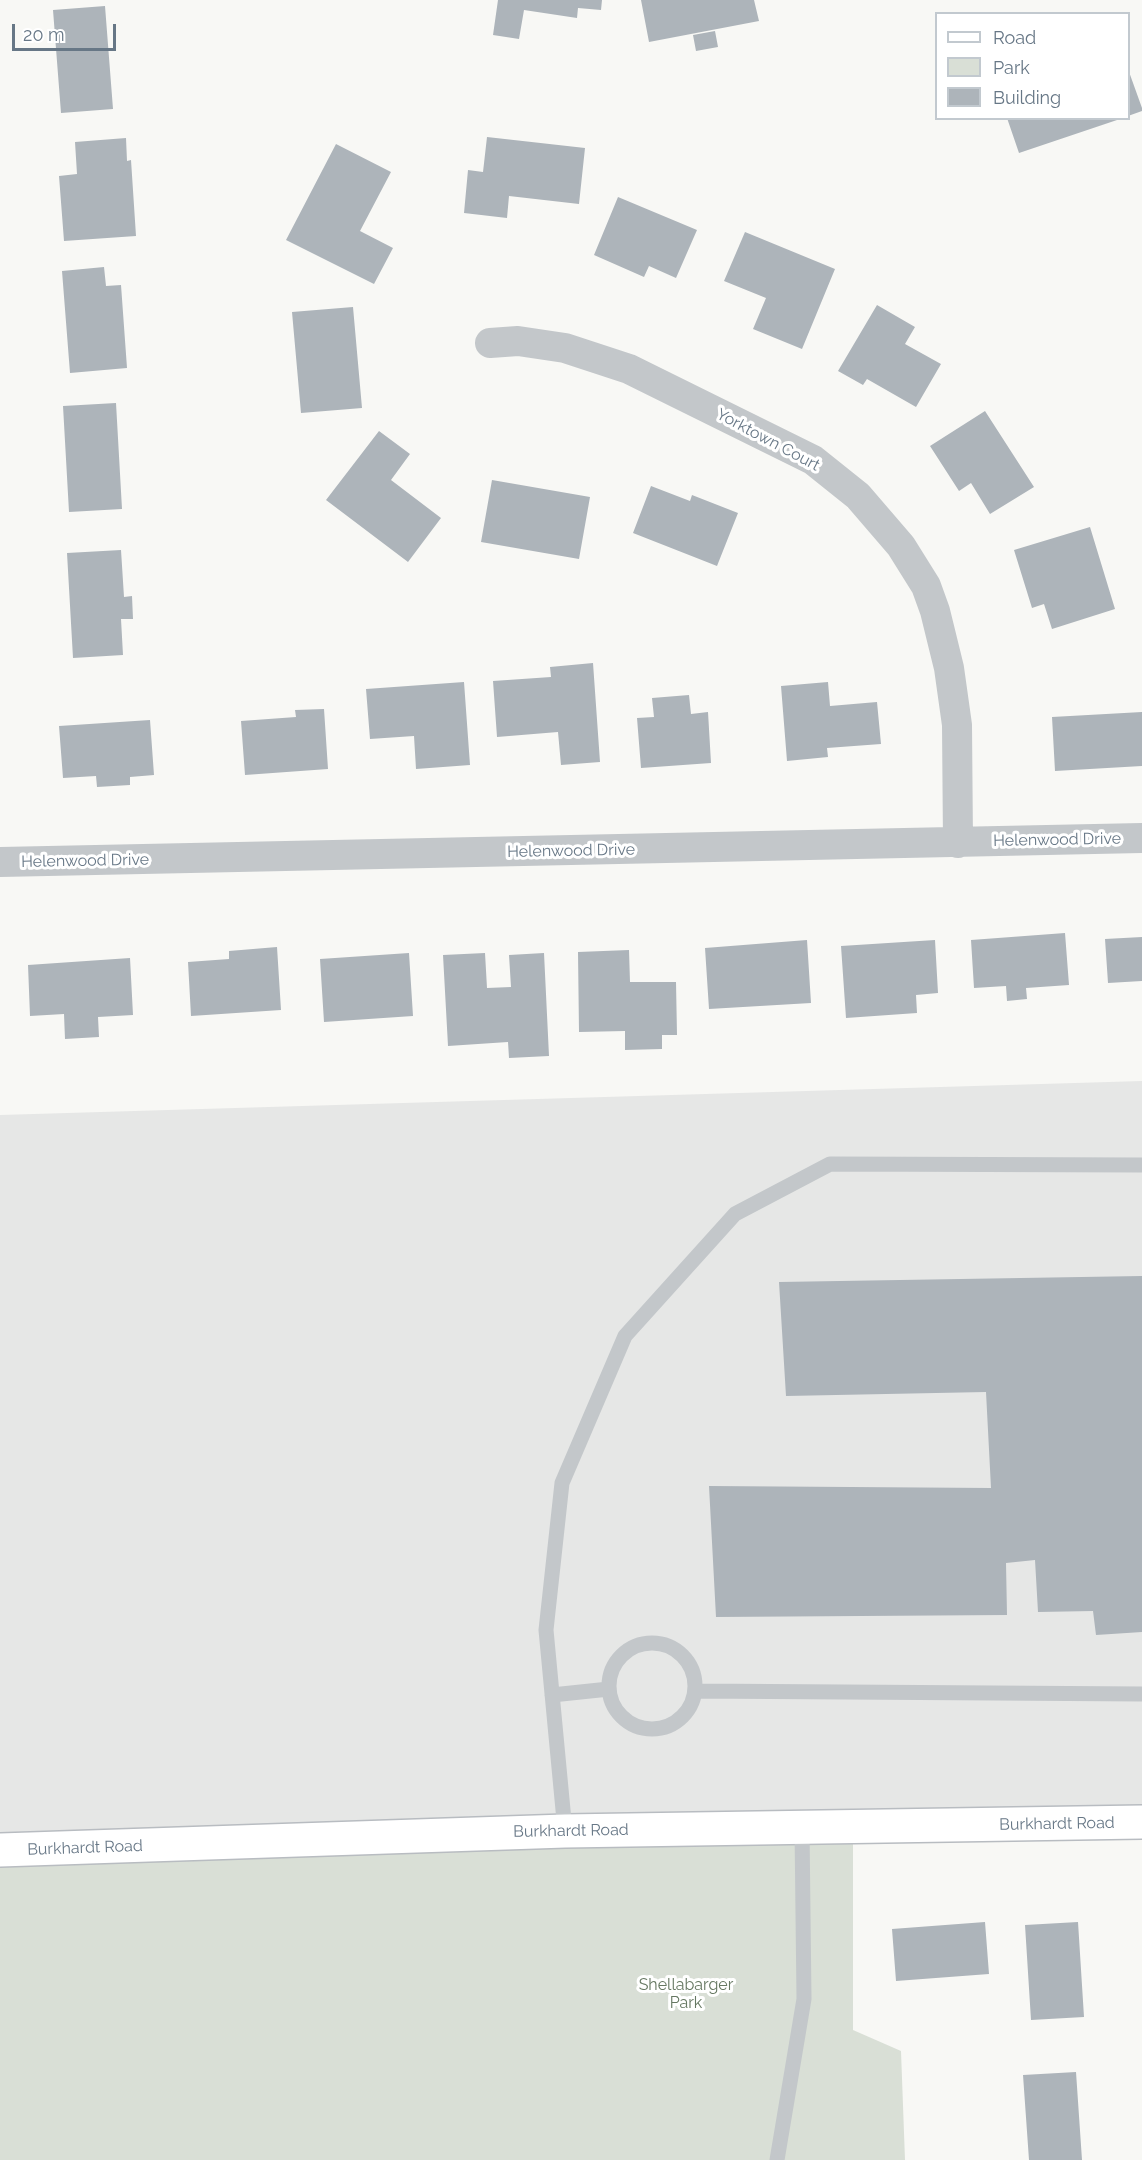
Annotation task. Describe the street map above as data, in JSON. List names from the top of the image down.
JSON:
{
  "streets": {
    "main road": ["Burkhardt Road"],
    "street": ["Yorktown Court", "Helenwood Drive"]
  },
  "crossings": [
    ["Yorktown Court", "Helenwood Drive"]
  ],
  "parks": ["Shellabarger Park"],
  "legend": ["Road", "Park", "Building"],
  "scale_bar": "20 m"
}
